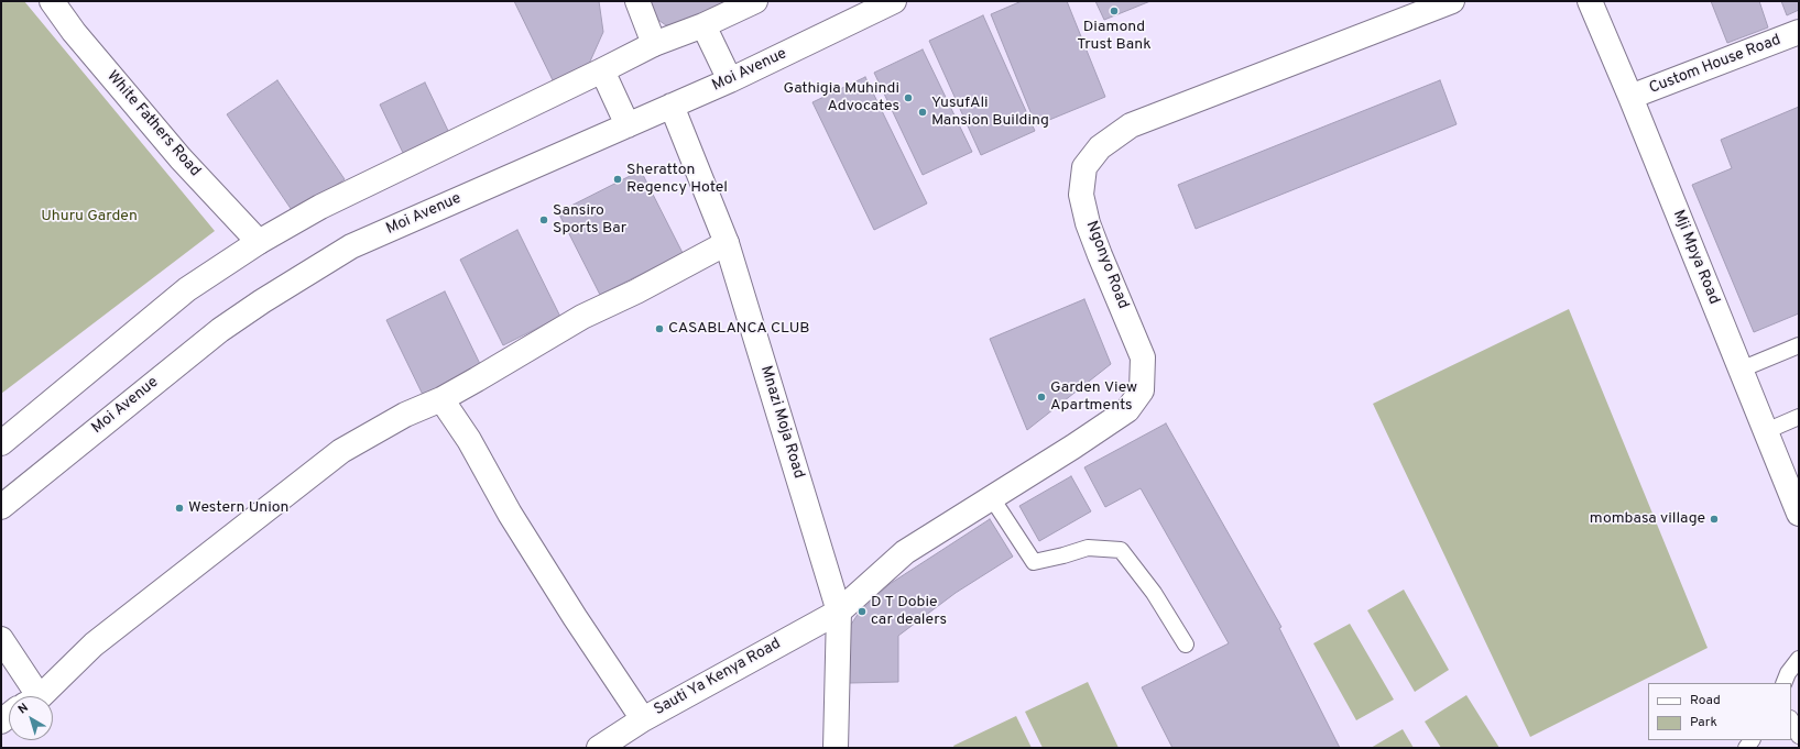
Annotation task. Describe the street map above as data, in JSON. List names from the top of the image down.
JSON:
{
  "streets": {
    "street": [
      "Custom House Road",
      "Moi Avenue",
      "White Fathers Road",
      "Mji Mpya Road",
      "Ngonyo Road",
      "Mnazi Moja Road",
      "Sauti Ya Kenya Road"
    ]
  },
  "crossings": [
    ["Custom House Road", "Mji Mpya Road"],
    ["Moi Avenue", "Mnazi Moja Road"],
    ["Ngonyo Road", "Mnazi Moja Road"],
    ["Ngonyo Road", "Sauti Ya Kenya Road"],
    ["Mnazi Moja Road", "Sauti Ya Kenya Road"]
  ],
  "parks": ["Uhuru Garden"],
  "places": [
    "Diamond Trust Bank",
    "Gathigia Muhindi Advocates",
    "YusufAli Mansion Building",
    "Sheratton Regency Hotel",
    "Sansiro Sports Bar",
    "CASABLANCA CLUB",
    "Garden View Apartments",
    "Western Union",
    "mombasa village",
    "D T Dobie car dealers"
  ],
  "legend": ["Road", "Park"],
  "north": "top left"
}
